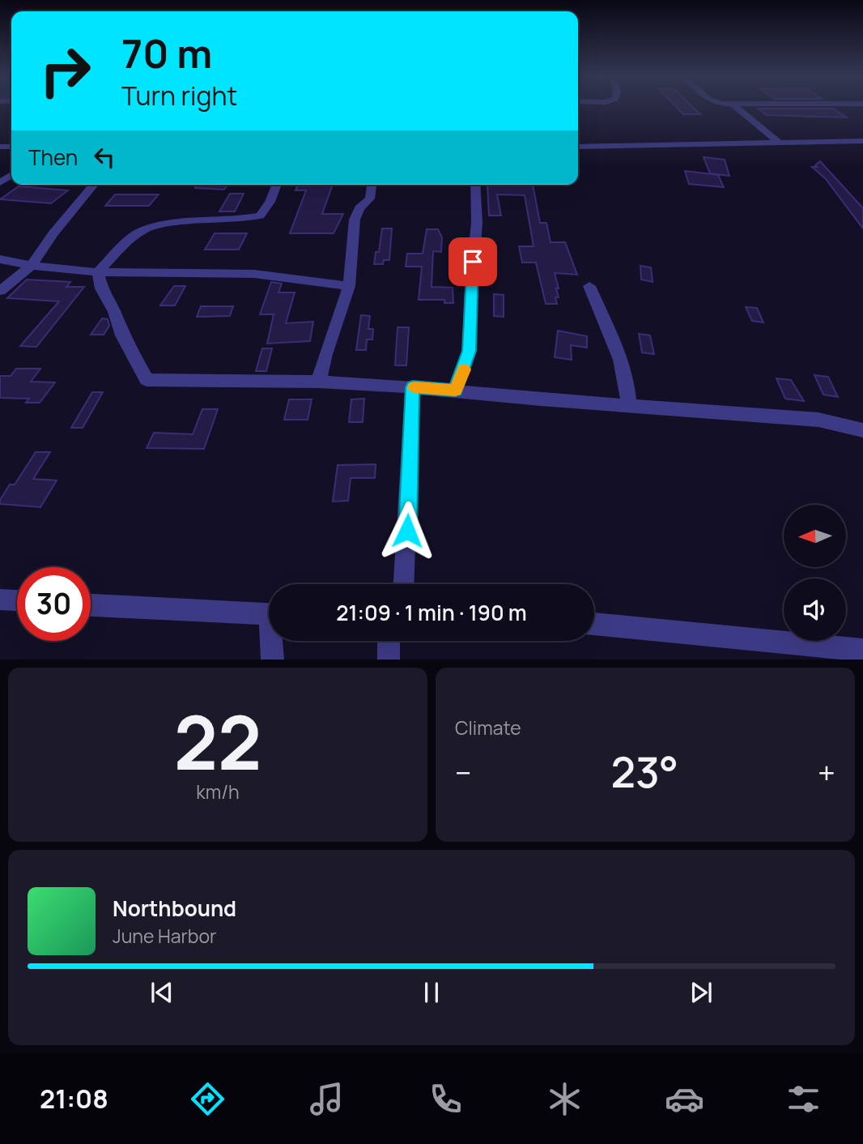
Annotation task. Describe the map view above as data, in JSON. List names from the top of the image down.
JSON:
{
  "north": "left",
  "page": {
    "turn": ["70 m", "Turn right"],
    "then": "Then",
    "limit": "30",
    "trip": "21:09 · 1 min · 190 m",
    "tile": [
      ["22", "km/h"],
      "Climate"
    ],
    "heat": ["−", "23°", "+"],
    "song": ["Northbound", "June Harbor"],
    "tabs": "21:08"
  }
}
